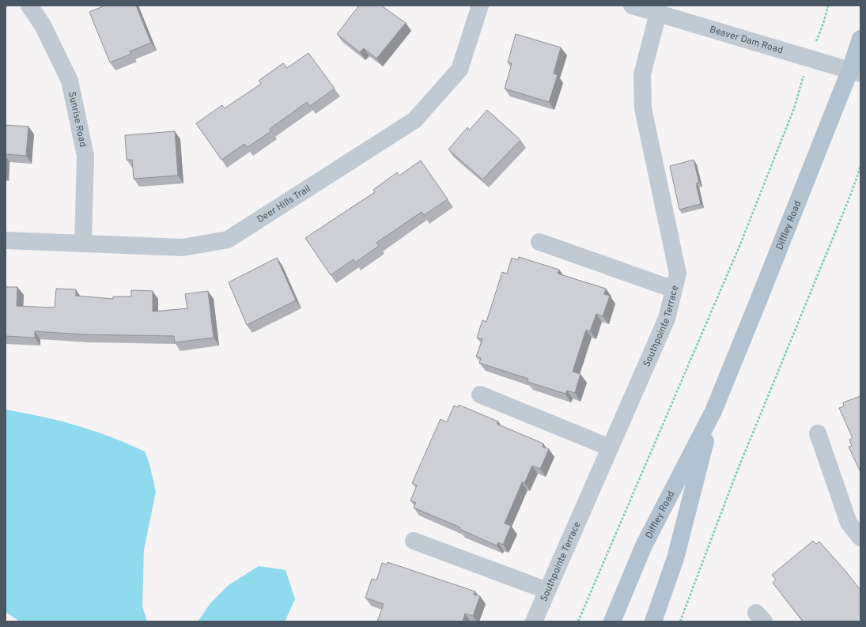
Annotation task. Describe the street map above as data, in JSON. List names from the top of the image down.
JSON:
{
  "streets": {
    "main road": ["Diffley Road"],
    "street": [
      "Beaver Dam Road",
      "Sunrise Road",
      "Deer Hills Trail",
      "Southpointe Terrace"
    ]
  },
  "crossings": [
    ["Beaver Dam Road", "Diffley Road"],
    ["Beaver Dam Road", "Southpointe Terrace"],
    ["Sunrise Road", "Deer Hills Trail"]
  ]
}
